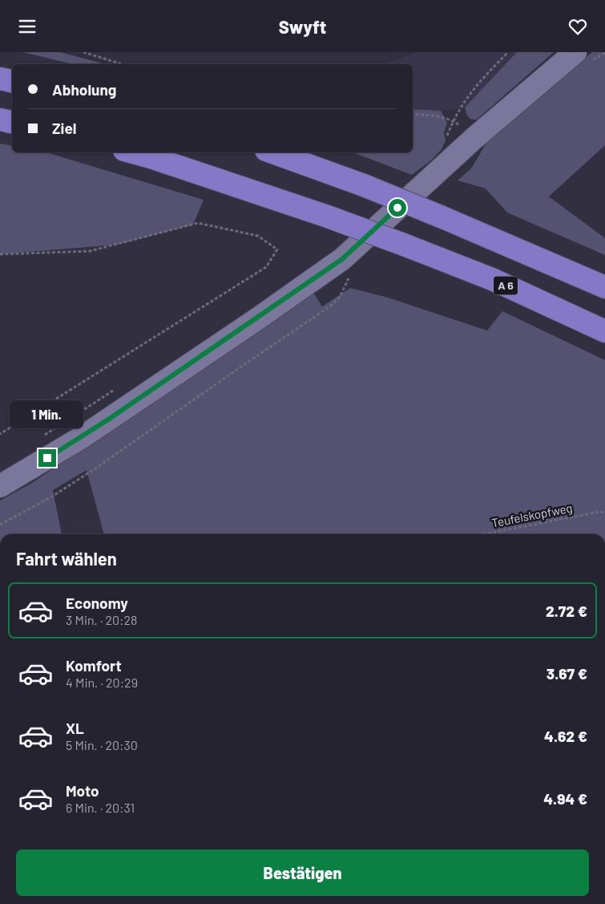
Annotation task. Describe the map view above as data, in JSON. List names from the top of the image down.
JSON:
{
  "streets": {
    "highway": ["A 6"],
    "path": ["Teufelskopfweg"]
  },
  "page": {
    "header": "Swyft",
    "banner": ["Abholung", "Ziel"],
    "bubble": "1 Min.",
    "heading": "Fahrt wählen",
    "list": [
      {
        "name": "Economy",
        "note": "3 Min. · 20:28",
        "value": "2.72 €"
      },
      {
        "name": "Komfort",
        "note": "4 Min. · 20:29",
        "value": "3.67 €"
      },
      {
        "name": "XL",
        "note": "5 Min. · 20:30",
        "value": "4.62 €"
      },
      {
        "name": "Moto",
        "note": "6 Min. · 20:31",
        "value": "4.94 €"
      }
    ],
    "buttons": "Bestätigen"
  }
}
